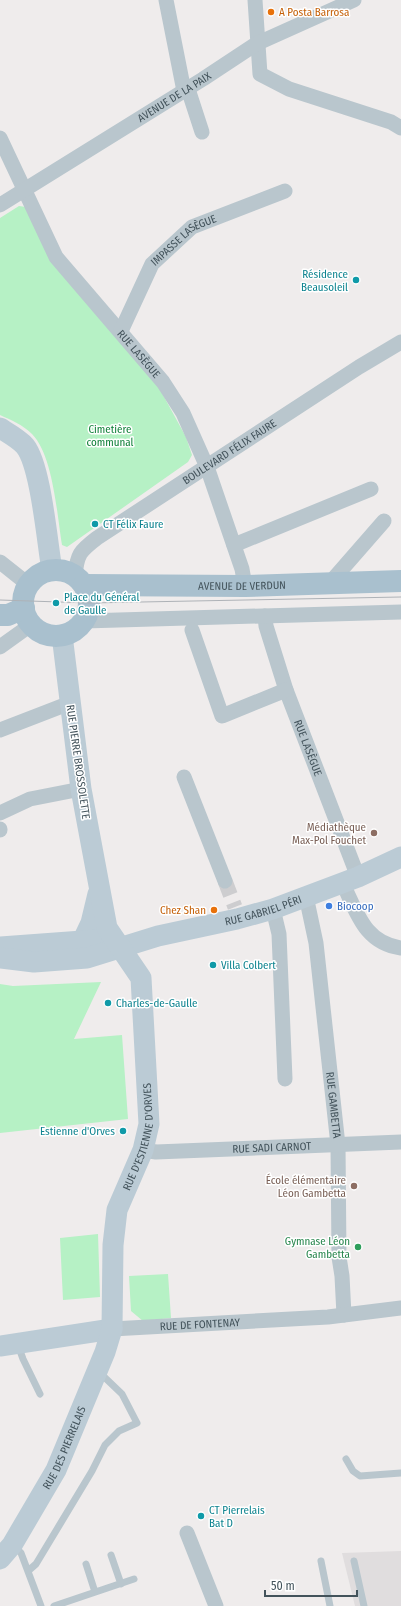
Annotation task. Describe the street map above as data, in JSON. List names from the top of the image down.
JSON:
{
  "streets": {
    "main road": [
      "AVENUE DE VERDUN",
      "RUE PIERRE BROSSOLETTE",
      "RUE GABRIEL PÉRI",
      "RUE D'ESTIENNE D'ORVES",
      "RUE DE FONTENAY",
      "RUE DES PIERRELAIS"
    ],
    "street": [
      "AVENUE DE LA PAIX",
      "IMPASSE LASÈGUE",
      "RUE LASÈGUE",
      "BOULEVARD FÉLIX FAURE",
      "RUE GAMBETTA",
      "RUE SADI CARNOT"
    ]
  },
  "crossings": [
    ["AVENUE DE LA PAIX", "RUE LASÈGUE"],
    ["IMPASSE LASÈGUE", "RUE LASÈGUE"],
    ["RUE LASÈGUE", "BOULEVARD FÉLIX FAURE"],
    ["RUE LASÈGUE", "AVENUE DE VERDUN"],
    ["RUE LASÈGUE", "RUE GABRIEL PÉRI"],
    ["BOULEVARD FÉLIX FAURE", "AVENUE DE VERDUN"],
    ["BOULEVARD FÉLIX FAURE", "RUE PIERRE BROSSOLETTE"],
    ["AVENUE DE VERDUN", "RUE PIERRE BROSSOLETTE"],
    ["RUE PIERRE BROSSOLETTE", "RUE GABRIEL PÉRI"],
    ["RUE PIERRE BROSSOLETTE", "RUE D'ESTIENNE D'ORVES"],
    ["RUE GABRIEL PÉRI", "RUE GAMBETTA"],
    ["RUE GABRIEL PÉRI", "RUE D'ESTIENNE D'ORVES"],
    ["RUE GAMBETTA", "RUE SADI CARNOT"],
    ["RUE GAMBETTA", "RUE DE FONTENAY"],
    ["RUE D'ESTIENNE D'ORVES", "RUE SADI CARNOT"],
    ["RUE D'ESTIENNE D'ORVES", "RUE DE FONTENAY"],
    ["RUE D'ESTIENNE D'ORVES", "RUE DES PIERRELAIS"],
    ["RUE DE FONTENAY", "RUE DES PIERRELAIS"]
  ],
  "parks": ["Cimetière communal"],
  "places": [
    "A Posta Barrosa",
    "Résidence Beausoleil",
    "CT Félix Faure",
    "Place du Général de Gaulle",
    "Médiathèque Max-Pol Fouchet",
    "Biocoop",
    "Chez Shan",
    "Villa Colbert",
    "Charles-de-Gaulle",
    "Estienne d'Orves",
    "École élémentaire Léon Gambetta",
    "Gymnase Léon Gambetta",
    "CT Pierrelais Bat D"
  ],
  "scale_bar": "50 m"
}
